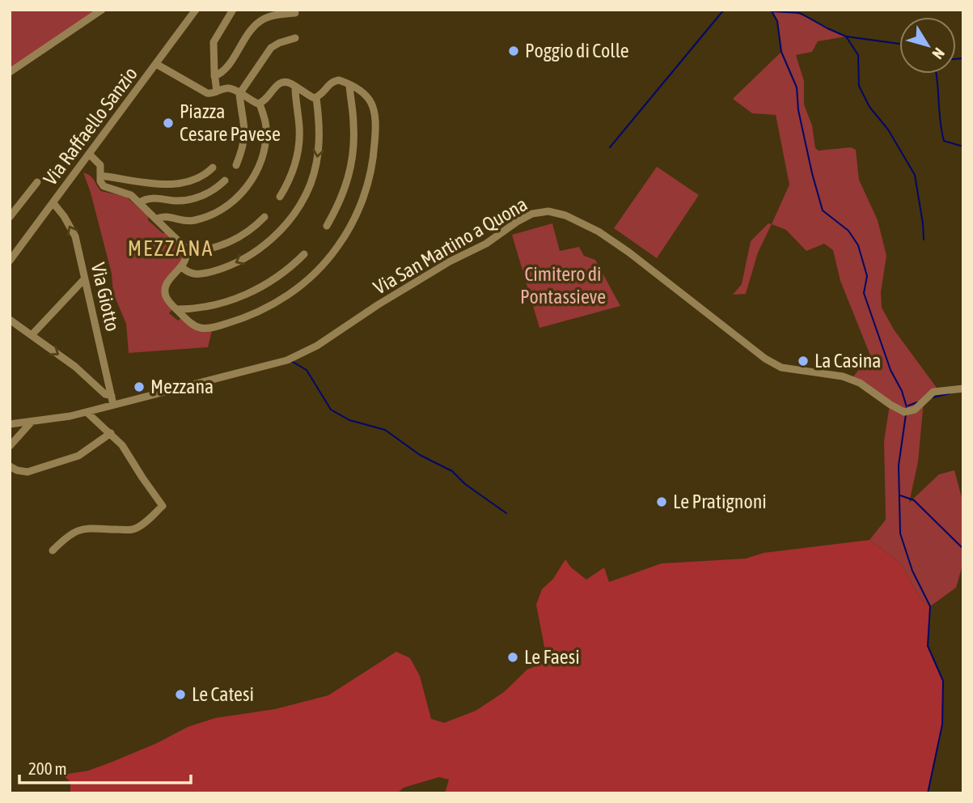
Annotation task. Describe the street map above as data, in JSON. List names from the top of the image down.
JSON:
{
  "streets": {
    "street": ["Via Raffaello Sanzio", "Via San Martino a Quona", "Via Giotto"]
  },
  "crossings": [
    ["Via Raffaello Sanzio", "Via Giotto"],
    ["Via San Martino a Quona", "Via Giotto"]
  ],
  "one_way": ["Via Giotto"],
  "districts": ["MEZZANA"],
  "parks": ["Cimitero di Pontassieve"],
  "places": [
    "Poggio di Colle",
    "Piazza Cesare Pavese",
    "La Casina",
    "Mezzana",
    "Le Pratignoni",
    "Le Faesi",
    "Le Catesi"
  ],
  "scale_bar": "200 m",
  "north": "bottom right"
}
